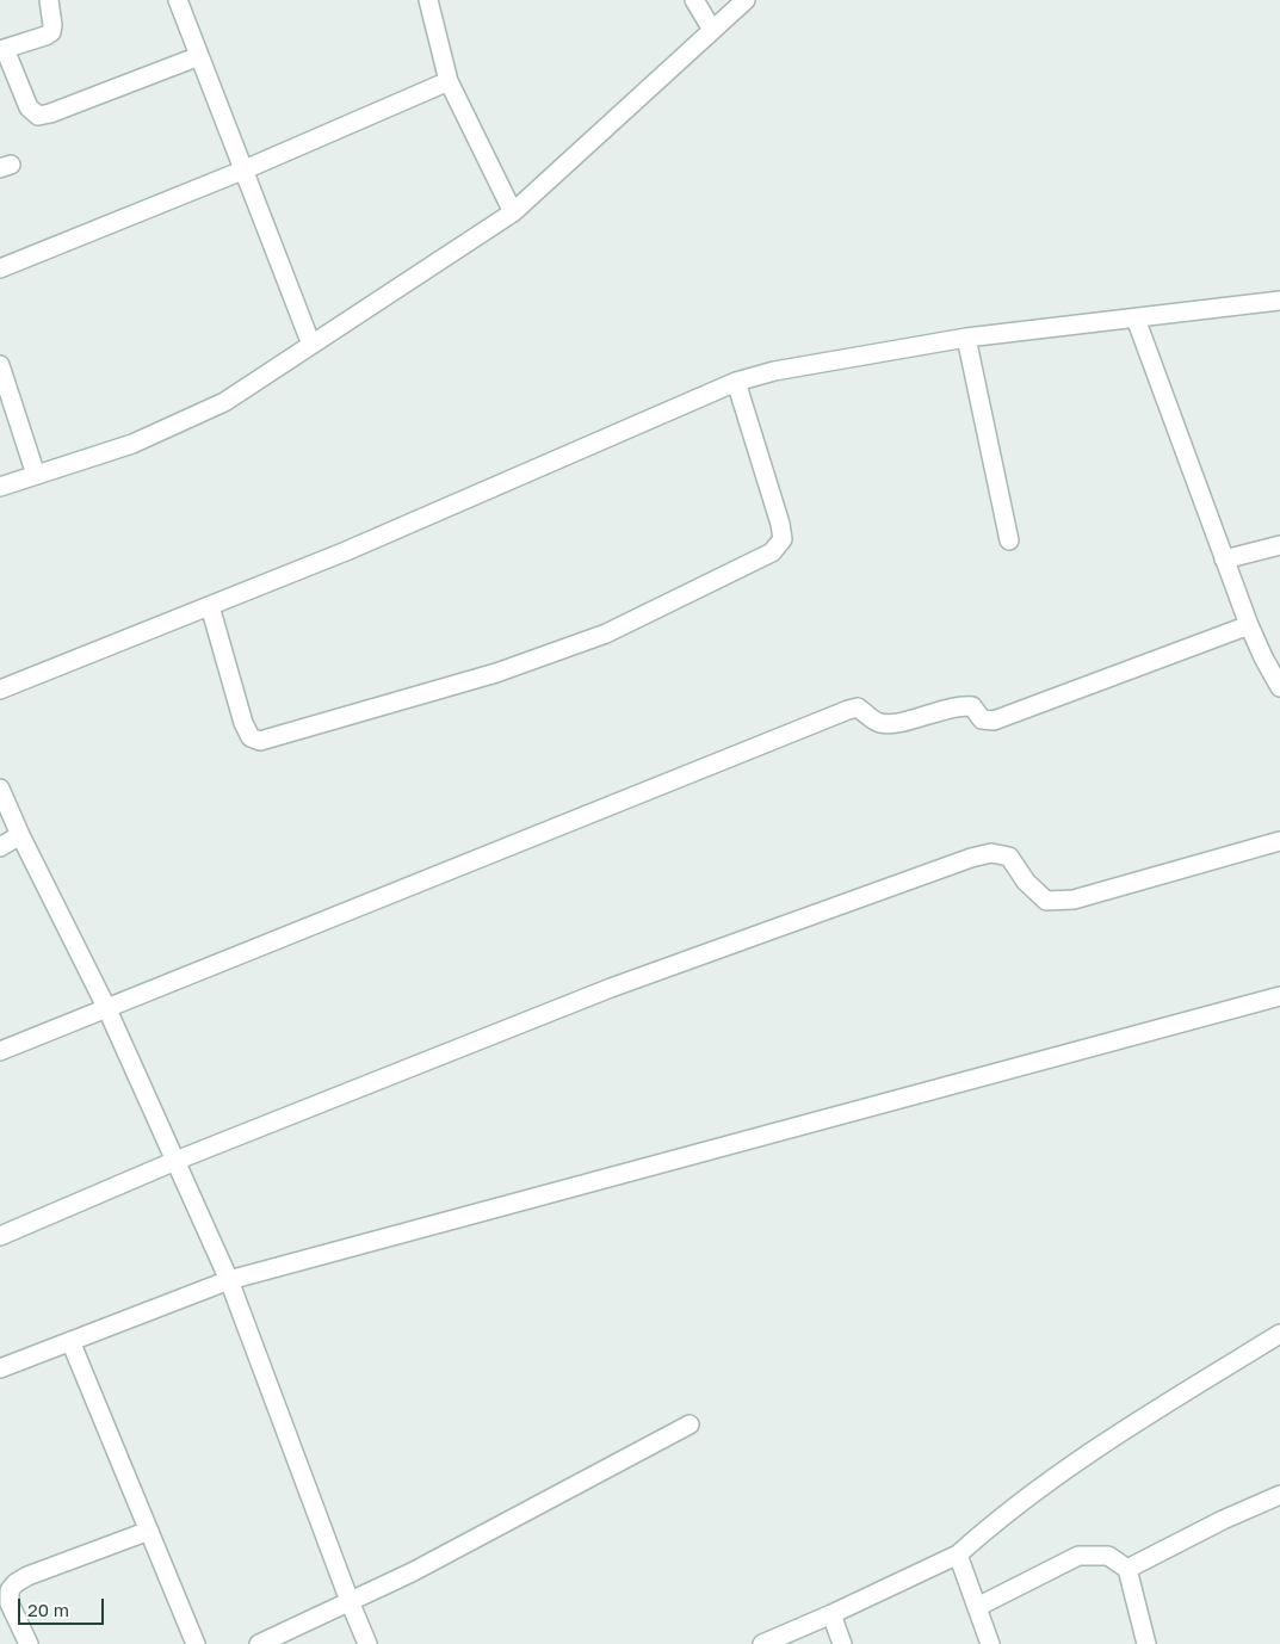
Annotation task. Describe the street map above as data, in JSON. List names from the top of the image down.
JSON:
{
  "scale_bar": "20 m"
}
